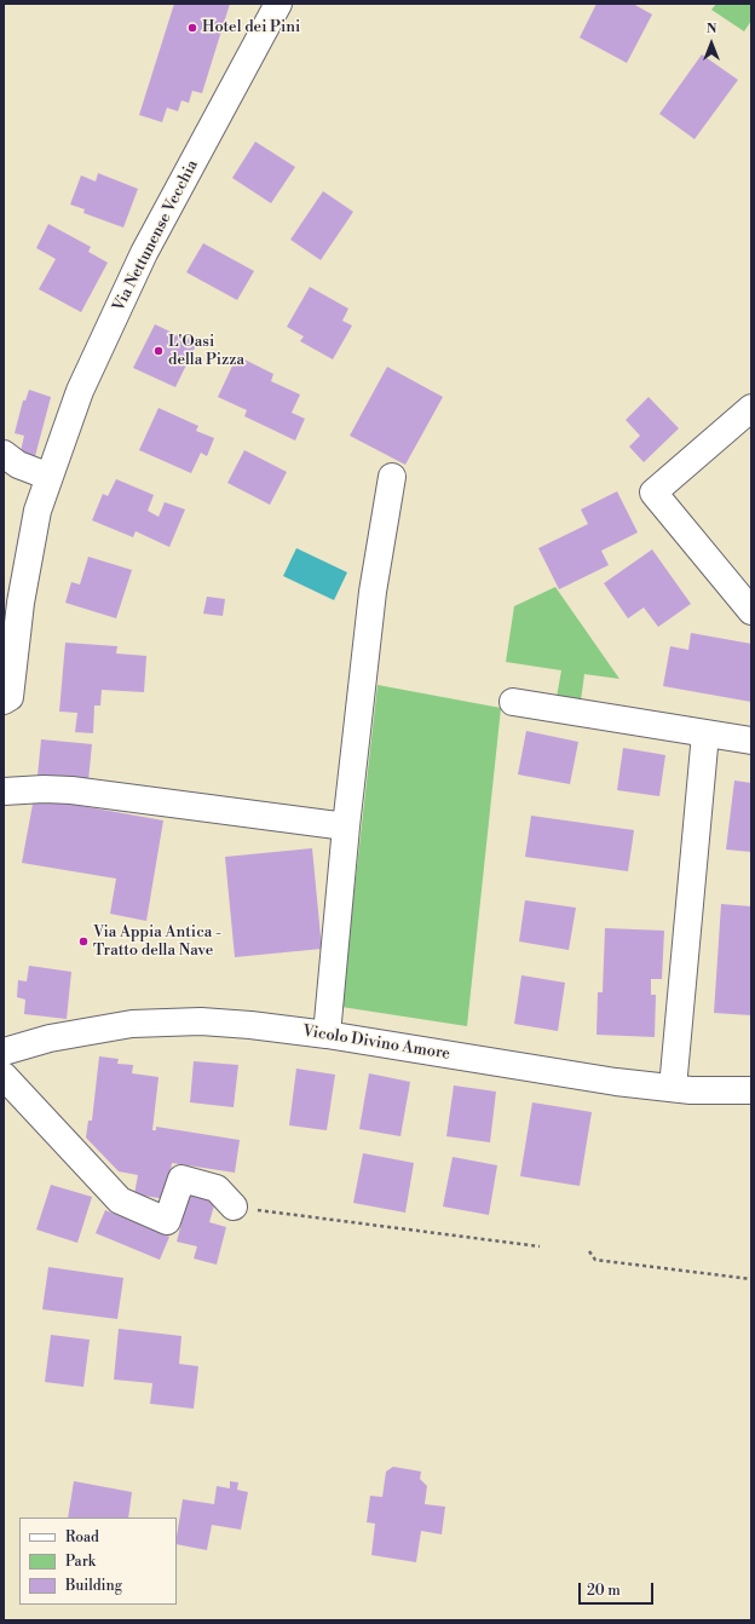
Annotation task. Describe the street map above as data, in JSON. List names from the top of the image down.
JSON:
{
  "streets": {
    "street": ["Via Nettunense Vecchia", "Vicolo Divino Amore"]
  },
  "places": ["Hotel dei Pini", "L'Oasi della Pizza", "Via Appia Antica - Tratto della Nave"],
  "legend": ["Road", "Park", "Building"],
  "scale_bar": "20 m",
  "north": "top"
}
